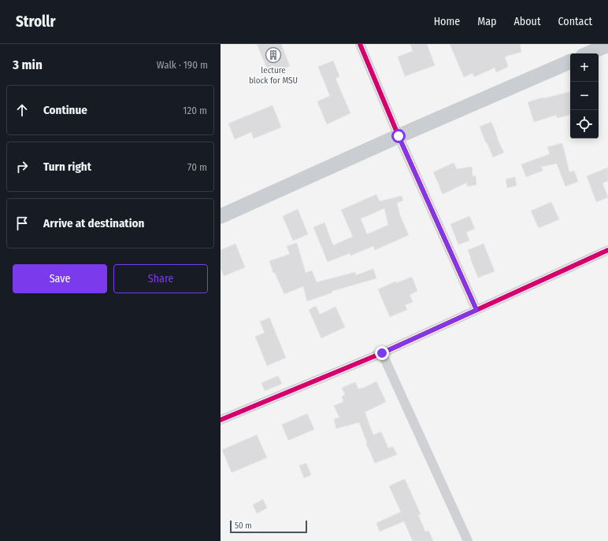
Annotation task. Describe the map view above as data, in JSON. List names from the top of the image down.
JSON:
{
  "places": {
    "building": ["lecture block for MSU"]
  },
  "scale_bar": "50 m",
  "page": {
    "header": "Strollr",
    "nav": [
      "Home",
      "Map",
      "About",
      "Contact"
    ],
    "heading": ["3 min", "Walk · 190 m"],
    "map_buttons": ["+", "−"],
    "list": [
      ["Continue", "120 m"],
      ["Turn right", "70 m"],
      "Arrive at destination"
    ],
    "buttons": ["Save", "Share"],
    "scale": "50 m"
  }
}
